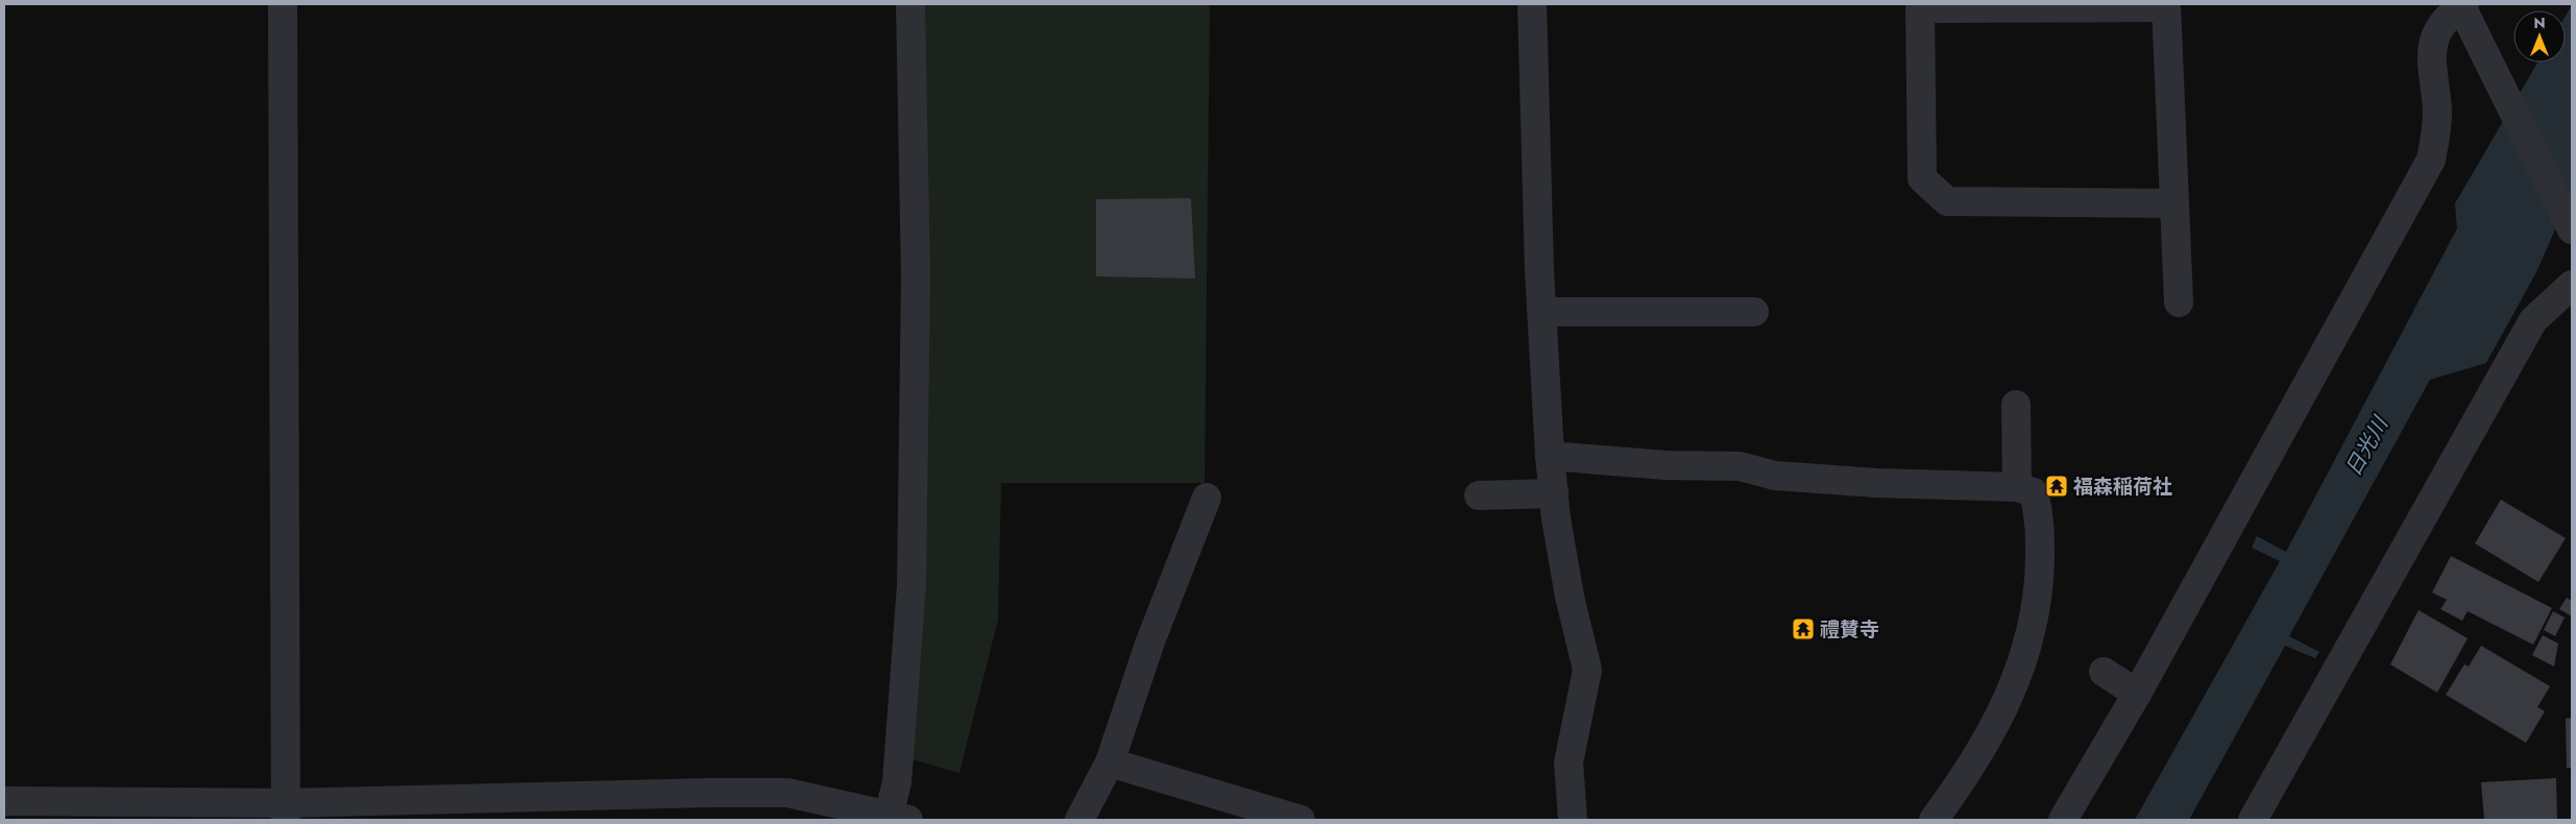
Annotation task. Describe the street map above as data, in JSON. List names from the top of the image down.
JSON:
{
  "water": ["日光川"],
  "places": {
    "temple": ["福森稲荷社", "禮賛寺"]
  },
  "north": "top"
}
